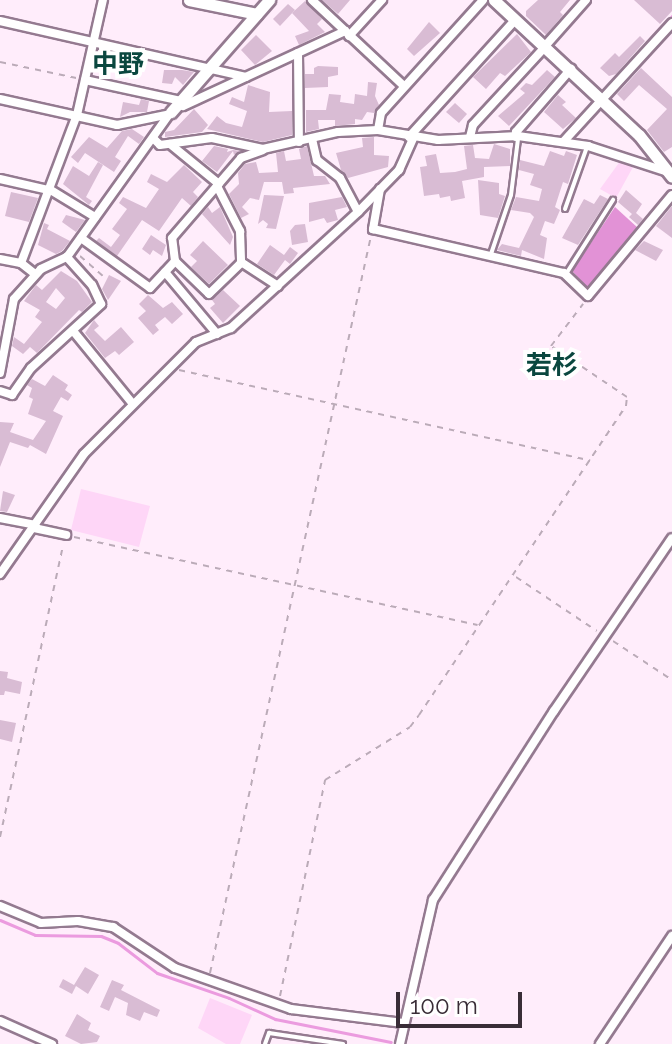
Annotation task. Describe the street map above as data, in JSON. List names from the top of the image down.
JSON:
{
  "districts": ["中野", "若杉"],
  "scale_bar": "100 m"
}
